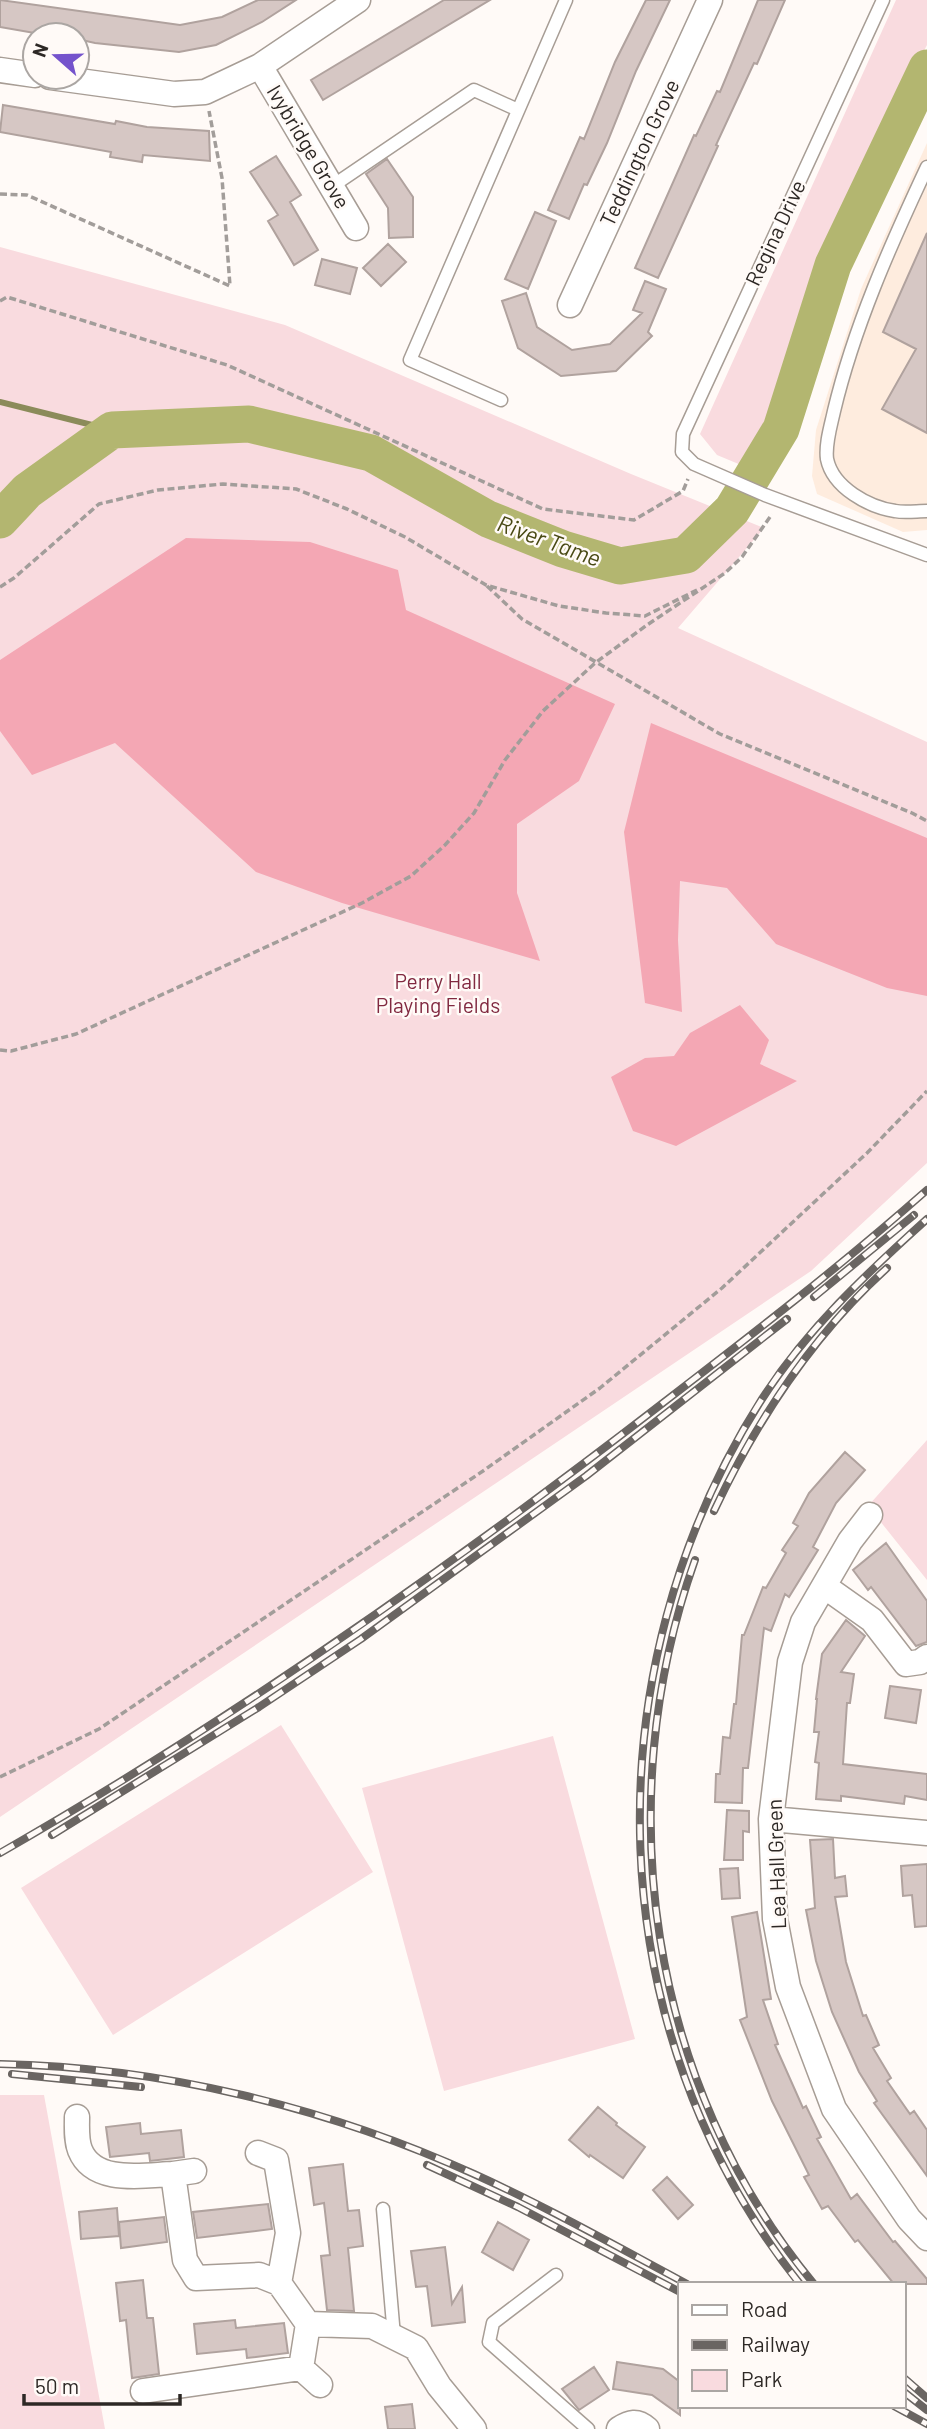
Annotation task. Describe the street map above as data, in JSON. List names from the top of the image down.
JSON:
{
  "streets": {
    "street": ["Ivybridge Grove", "Teddington Grove", "Lea Hall Green"],
    "lane": ["Regina Drive"]
  },
  "water": ["River Tame"],
  "parks": ["Perry Hall Playing Fields"],
  "legend": ["Road", "Railway", "Park"],
  "scale_bar": "50 m",
  "north": "left"
}
